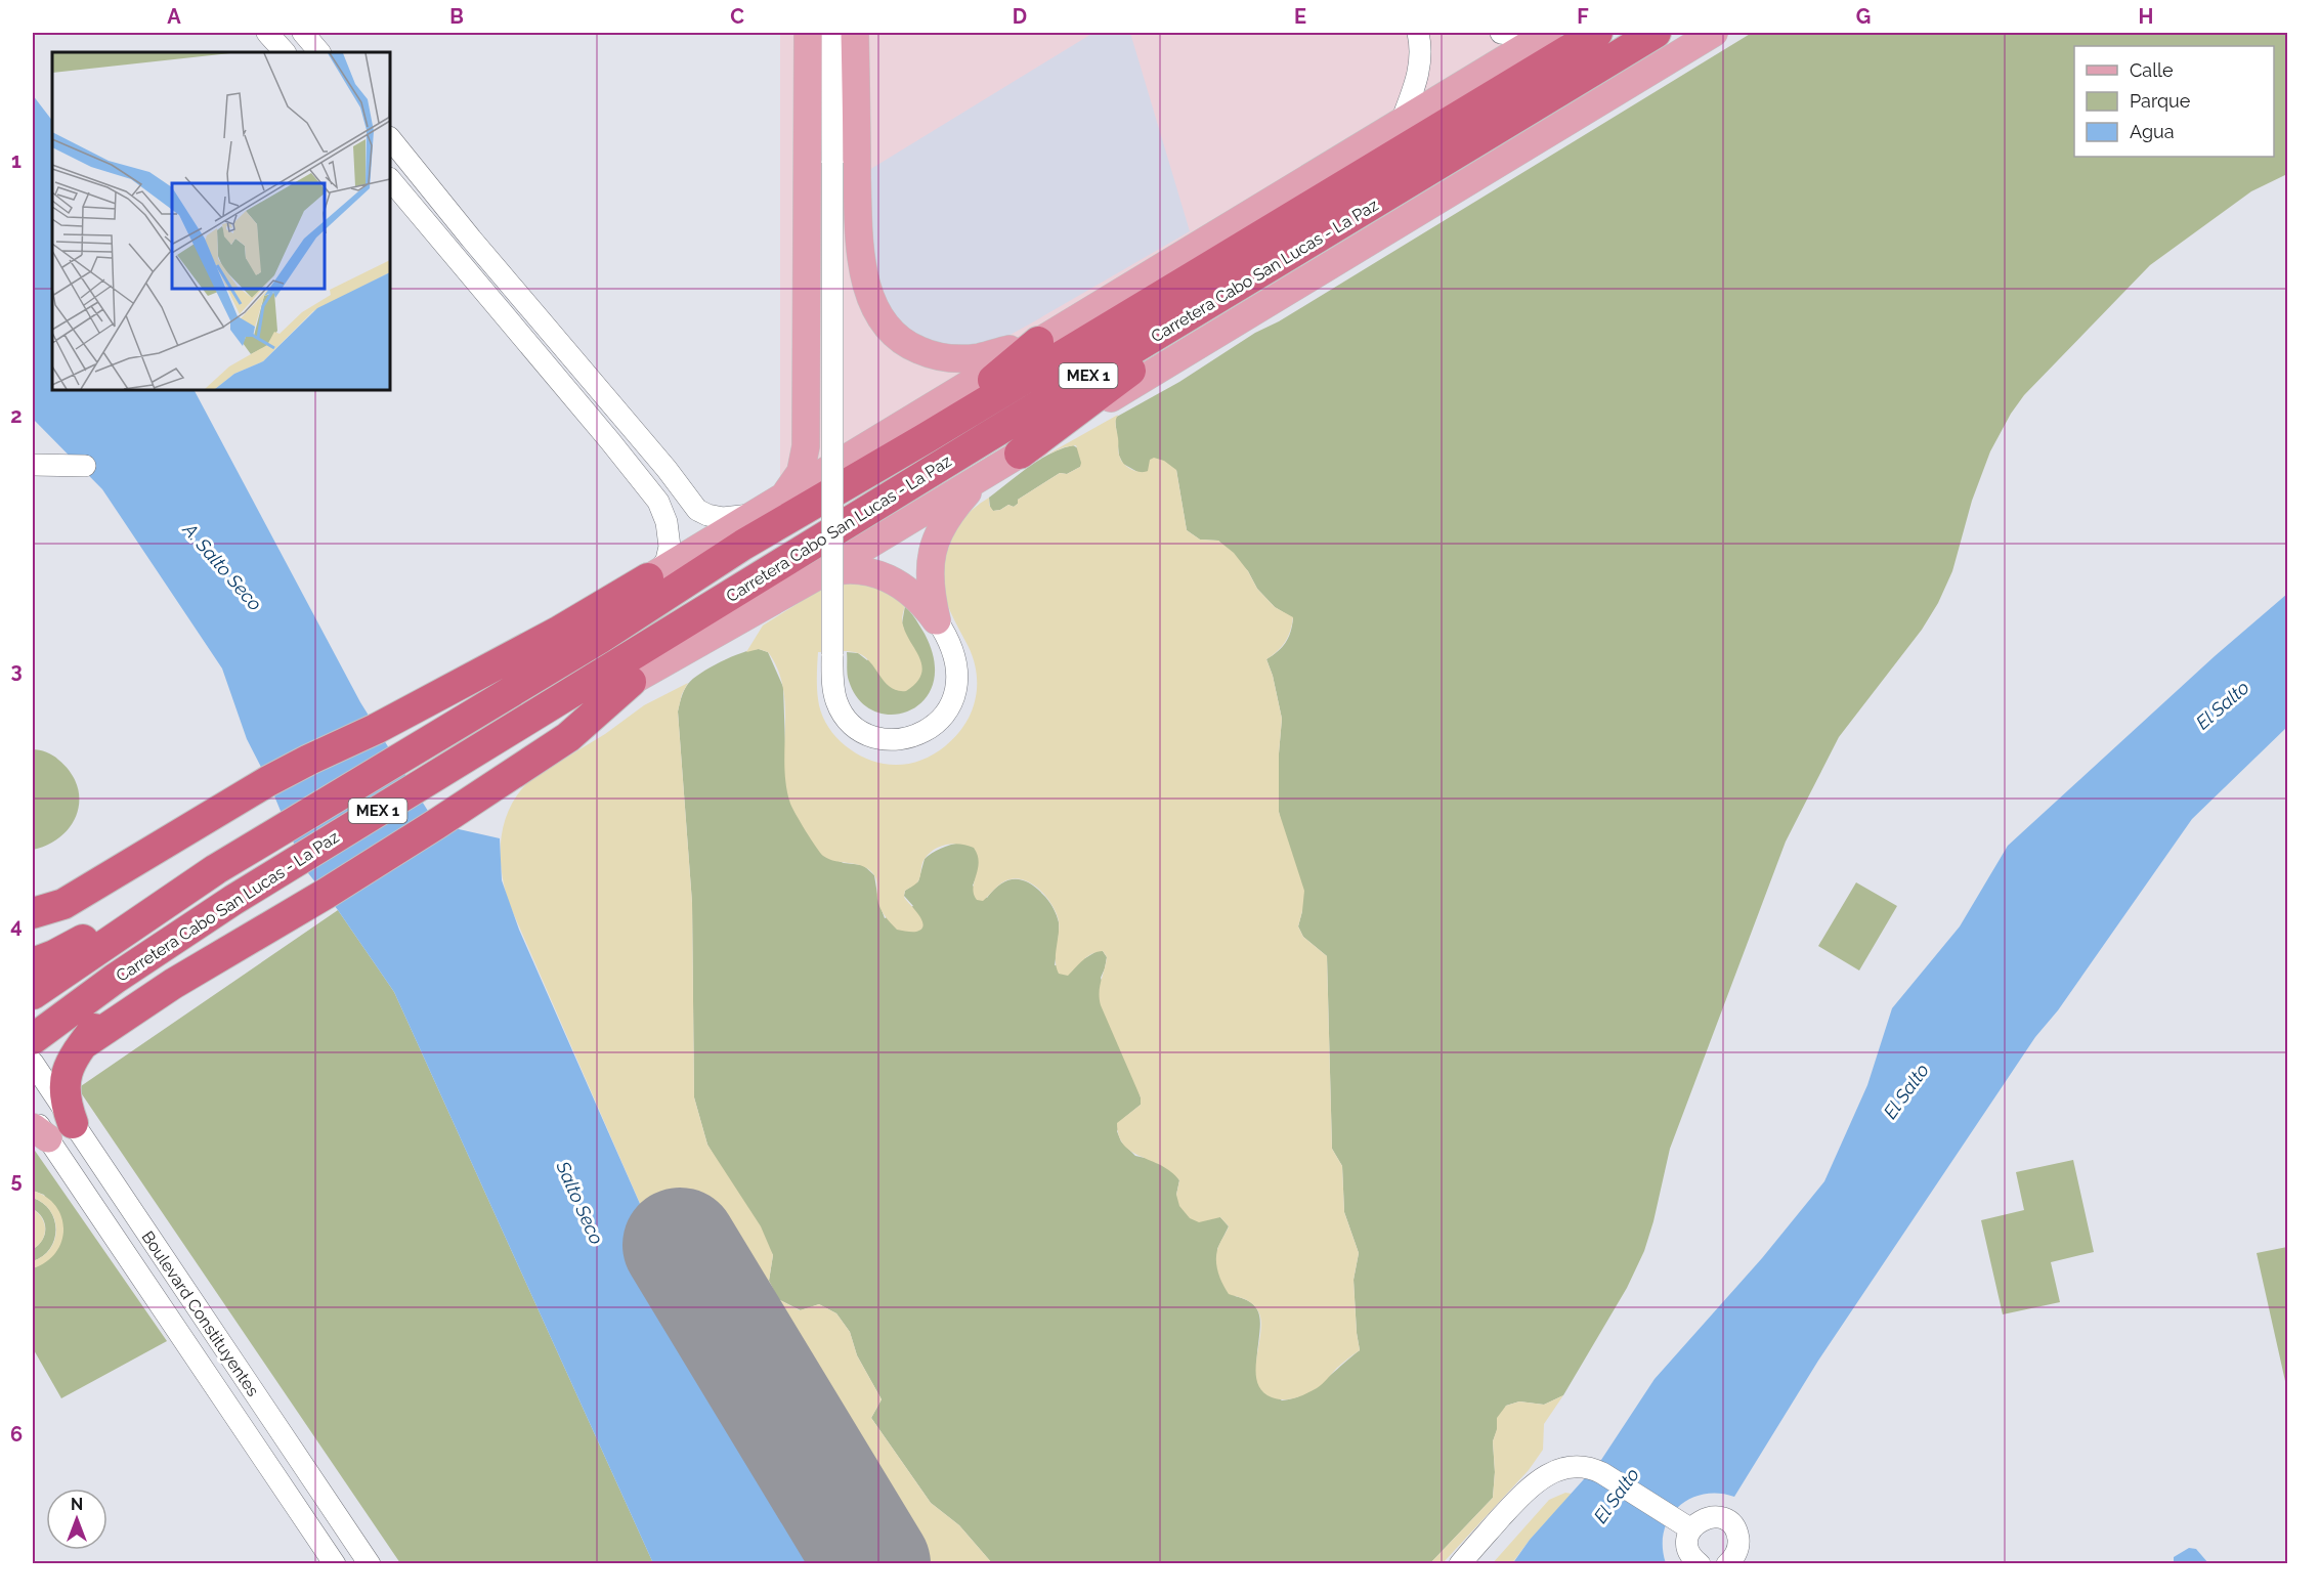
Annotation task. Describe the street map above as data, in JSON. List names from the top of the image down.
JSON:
{
  "streets": {
    "highway": ["Carretera Cabo San Lucas - La Paz", "MEX 1"],
    "street": ["Boulevard Constituyentes"]
  },
  "crossings": [
    ["Carretera Cabo San Lucas - La Paz", "MEX 1"]
  ],
  "water": ["A. Salto Seco", "El Salto", "Salto Seco"],
  "legend": ["Calle", "Parque", "Agua"],
  "north": "top",
  "grid": {
    "columns": [
      "A",
      "B",
      "C",
      "D",
      "E",
      "F",
      "G",
      "H"
    ],
    "rows": [
      "1",
      "2",
      "3",
      "4",
      "5",
      "6"
    ]
  }
}
